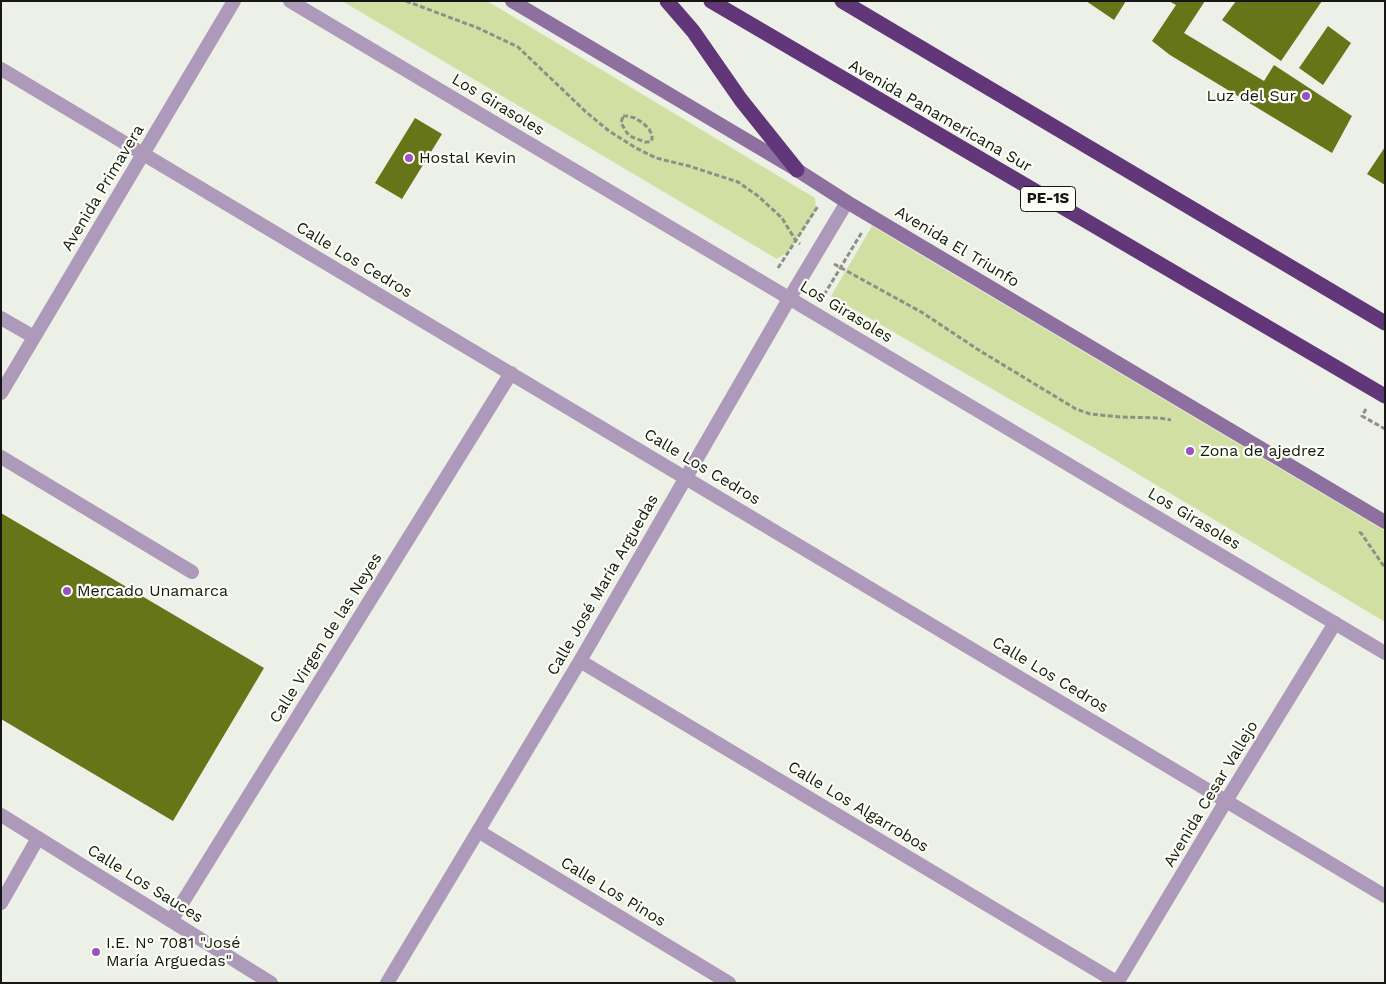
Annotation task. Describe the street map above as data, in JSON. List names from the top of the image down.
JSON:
{
  "streets": {
    "highway": ["Avenida Panamericana Sur", "PE-1S"],
    "main road": ["Avenida El Triunfo"],
    "street": [
      "Los Girasoles",
      "Avenida Primavera",
      "Calle Los Cedros",
      "Calle José María Arguedas",
      "Calle Virgen de las Neyes",
      "Avenida Cesar Vallejo",
      "Calle Los Algarrobos",
      "Calle Los Sauces",
      "Calle Los Pinos"
    ]
  },
  "crossings": [
    ["Los Girasoles", "Calle José María Arguedas"],
    ["Los Girasoles", "Avenida Cesar Vallejo"],
    ["Avenida Primavera", "Calle Los Cedros"],
    ["Avenida El Triunfo", "Calle José María Arguedas"],
    ["Calle Los Cedros", "Calle José María Arguedas"],
    ["Calle Los Cedros", "Calle Virgen de las Neyes"],
    ["Calle Los Cedros", "Avenida Cesar Vallejo"],
    ["Calle José María Arguedas", "Calle Los Algarrobos"],
    ["Calle José María Arguedas", "Calle Los Pinos"],
    ["Calle Virgen de las Neyes", "Calle Los Sauces"],
    ["Avenida Cesar Vallejo", "Calle Los Algarrobos"]
  ],
  "places": [
    "Luz del Sur",
    "Hostal Kevin",
    "Zona de ajedrez",
    "Mercado Unamarca",
    "I.E. N° 7081 \"José María Arguedas\""
  ]
}
